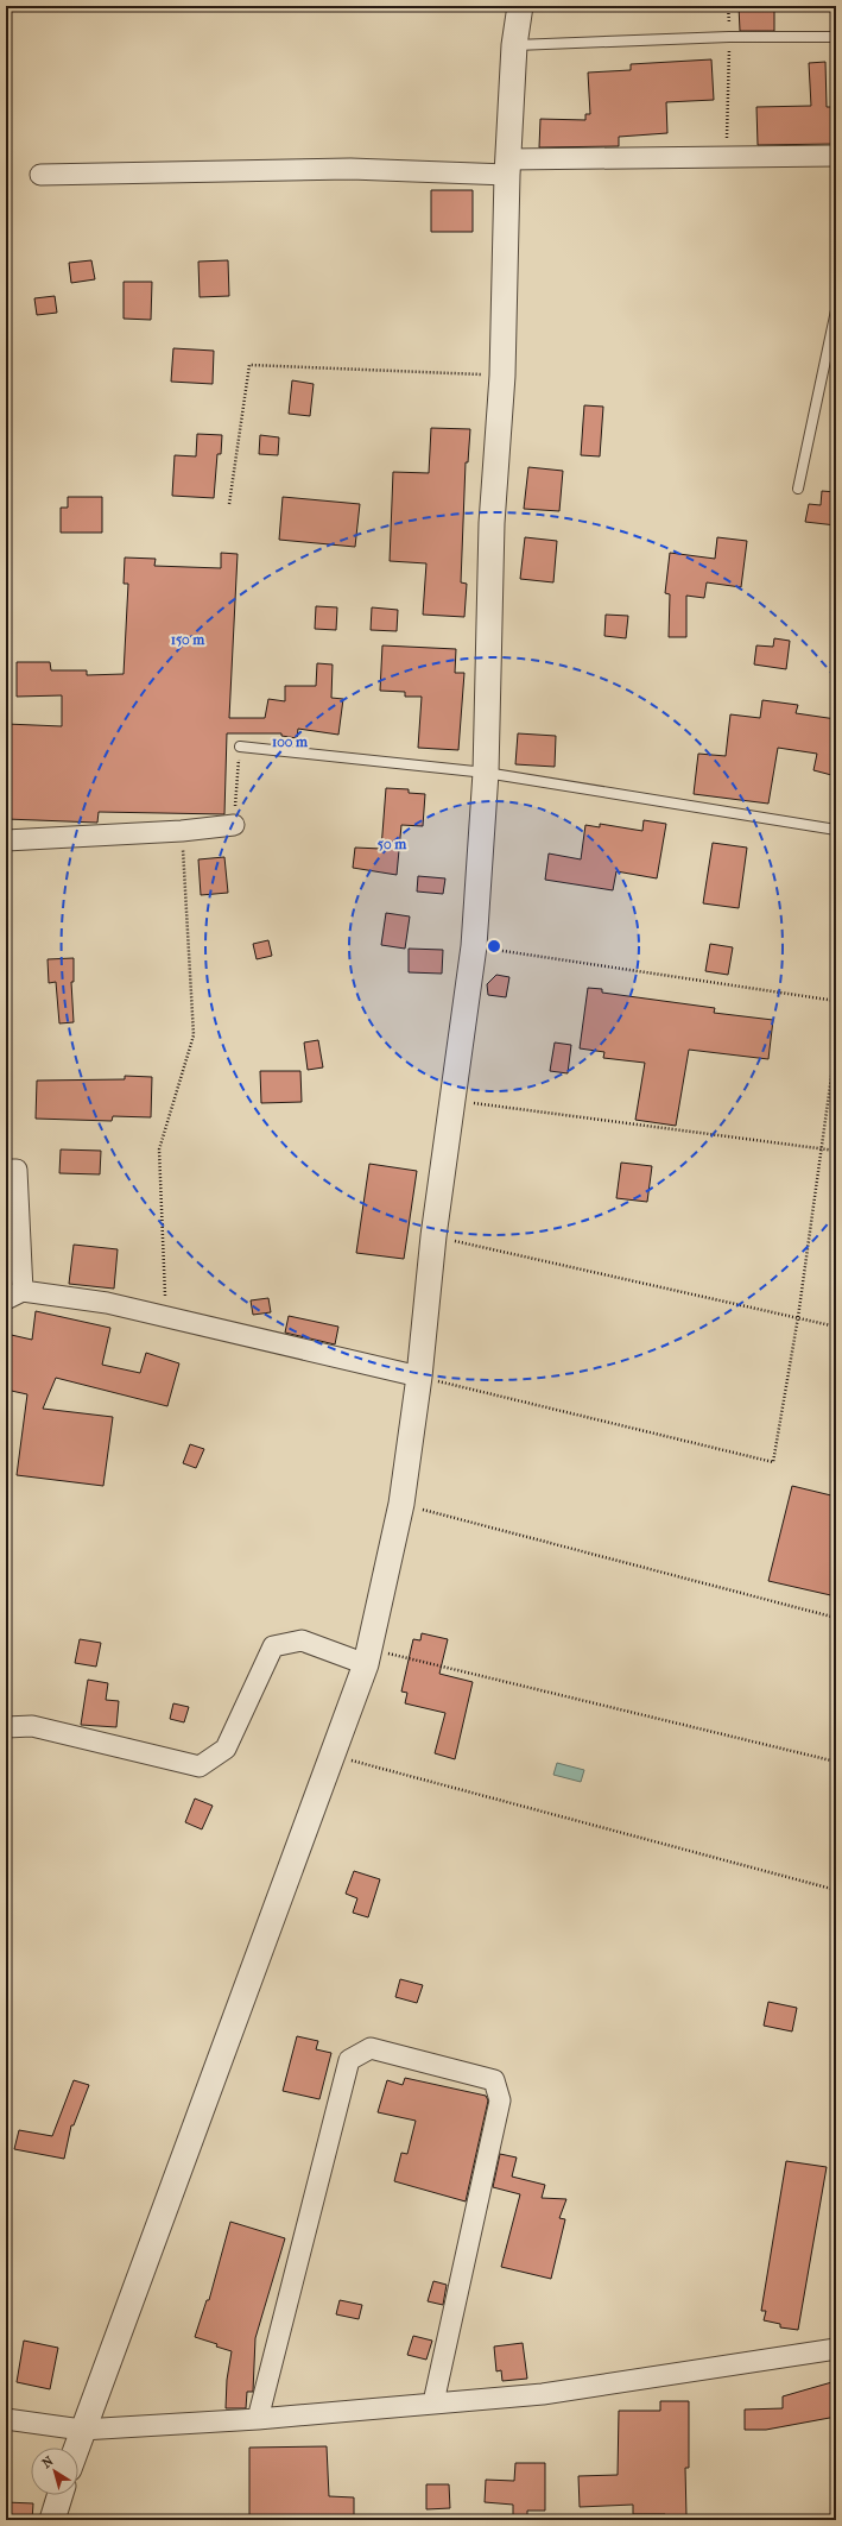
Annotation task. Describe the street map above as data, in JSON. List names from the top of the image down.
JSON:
{
  "north": "top left",
  "rings": ["150 m", "100 m", "50 m"]
}
